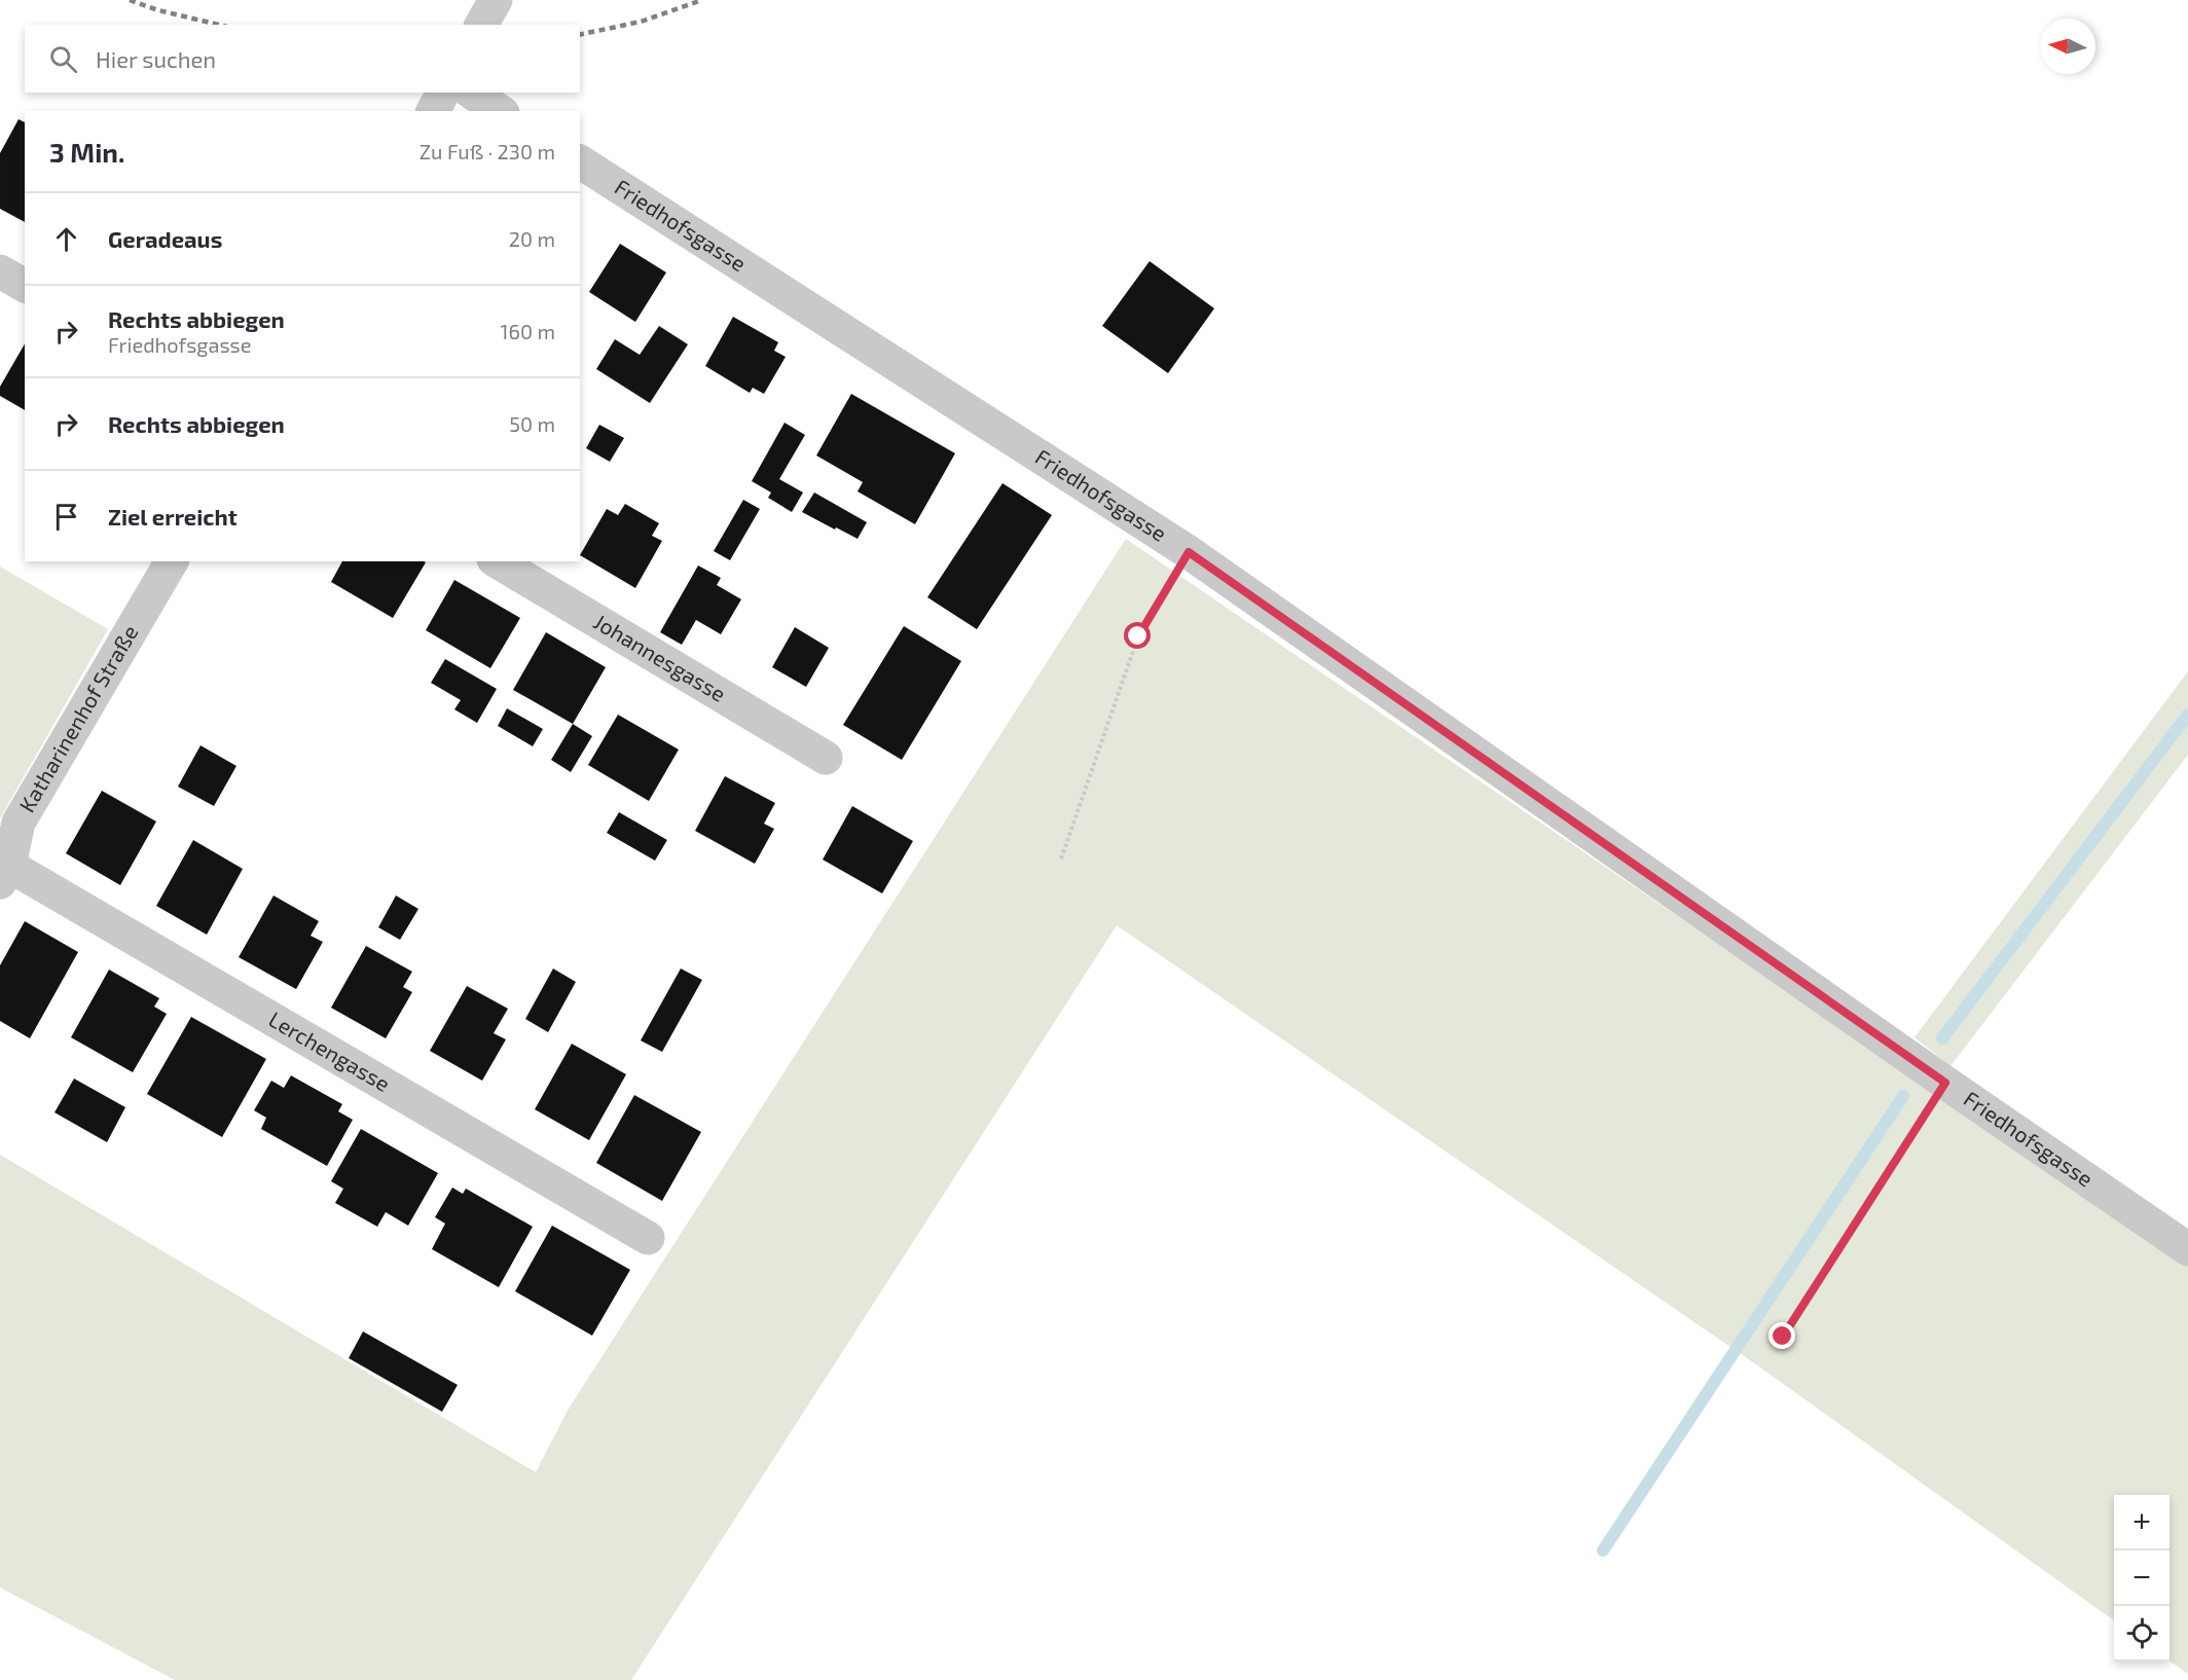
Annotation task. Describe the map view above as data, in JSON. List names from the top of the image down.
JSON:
{
  "streets": {
    "street": [
      "Friedhofsgasse",
      "Johannesgasse",
      "Katharinenhof Straße",
      "Lerchengasse"
    ]
  },
  "crossings": [
    ["Katharinenhof Straße", "Lerchengasse"]
  ],
  "north": "left",
  "page": {
    "search": "Hier suchen",
    "heading": ["3 Min.", "Zu Fuß · 230 m"],
    "list": [
      ["Geradeaus", "20 m"],
      ["Rechts abbiegen", "Friedhofsgasse", "160 m"],
      ["Rechts abbiegen", "50 m"],
      "Ziel erreicht"
    ],
    "map_buttons": ["+", "−"]
  }
}
